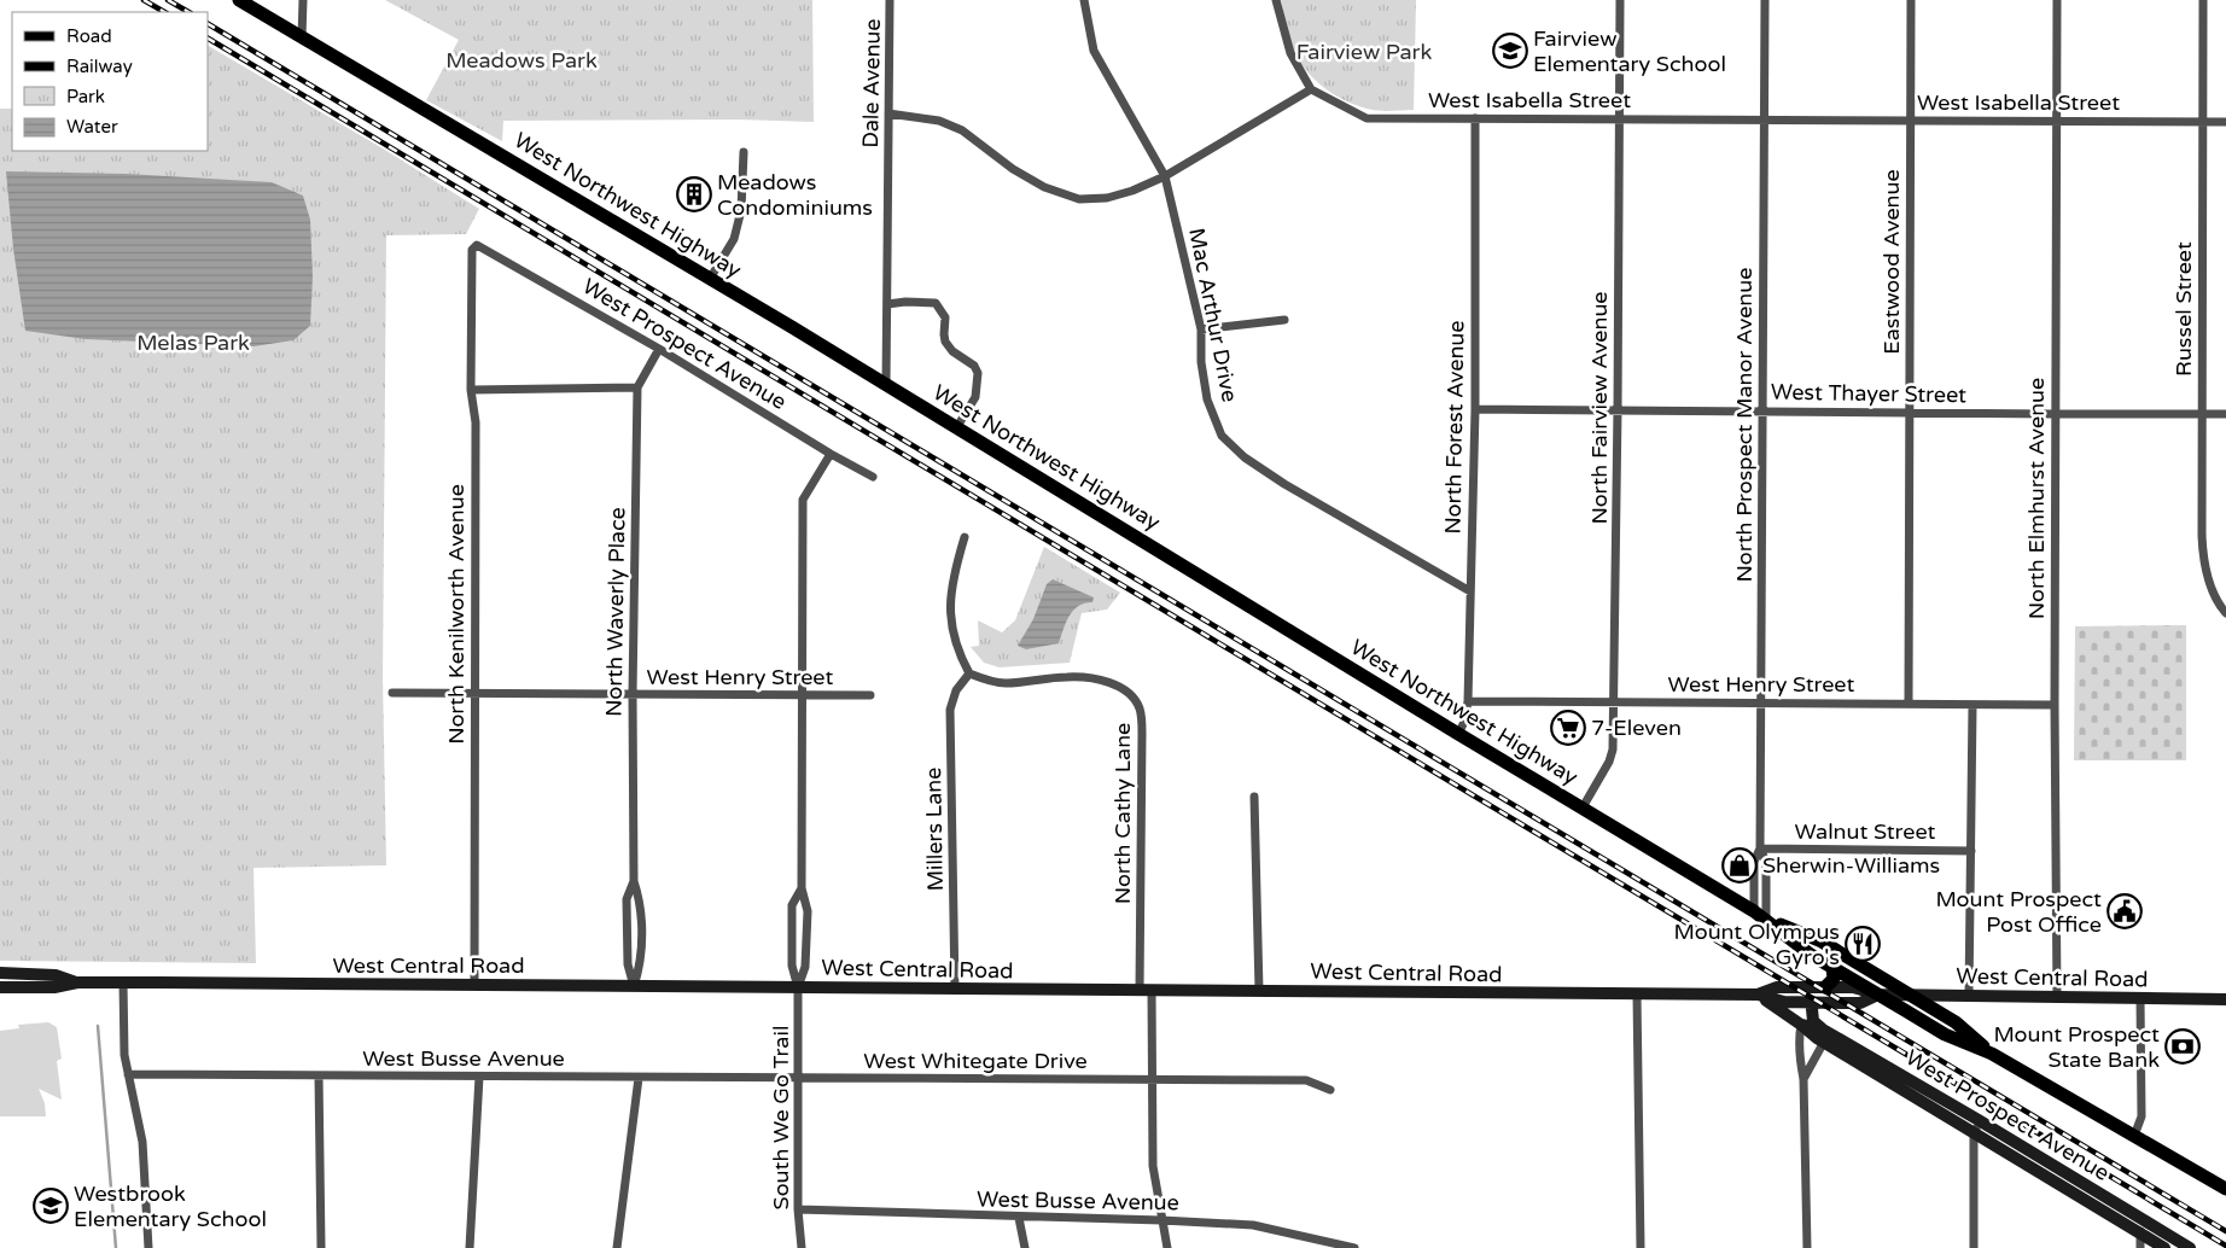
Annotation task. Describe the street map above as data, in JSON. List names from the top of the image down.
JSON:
{
  "streets": {
    "main road": ["West Northwest Highway", "West Prospect Avenue", "West Central Road"],
    "street": [
      "Dale Avenue",
      "West Isabella Street",
      "Eastwood Avenue",
      "Russel Street",
      "Mac Arthur Drive",
      "West Thayer Street",
      "North Fairview Avenue",
      "North Prospect Manor Avenue",
      "North Forest Avenue",
      "North Elmhurst Avenue",
      "North Waverly Place",
      "North Kenilworth Avenue",
      "West Henry Street",
      "North Cathy Lane",
      "Millers Lane",
      "Walnut Street",
      "West Busse Avenue",
      "West Whitegate Drive",
      "South We Go Trail"
    ]
  },
  "crossings": [
    ["Dale Avenue", "West Northwest Highway"],
    ["West Isabella Street", "Eastwood Avenue"],
    ["West Isabella Street", "Russel Street"],
    ["West Isabella Street", "North Fairview Avenue"],
    ["West Isabella Street", "North Prospect Manor Avenue"],
    ["West Isabella Street", "North Forest Avenue"],
    ["West Isabella Street", "North Elmhurst Avenue"],
    ["West Northwest Highway", "North Fairview Avenue"],
    ["West Northwest Highway", "North Prospect Manor Avenue"],
    ["West Northwest Highway", "North Forest Avenue"],
    ["West Northwest Highway", "West Central Road"],
    ["Eastwood Avenue", "West Thayer Street"],
    ["Eastwood Avenue", "West Henry Street"],
    ["Russel Street", "West Thayer Street"],
    ["Mac Arthur Drive", "North Forest Avenue"],
    ["West Prospect Avenue", "North Waverly Place"],
    ["West Prospect Avenue", "North Kenilworth Avenue"],
    ["West Prospect Avenue", "West Central Road"],
    ["West Thayer Street", "North Fairview Avenue"],
    ["West Thayer Street", "North Prospect Manor Avenue"],
    ["West Thayer Street", "North Forest Avenue"],
    ["West Thayer Street", "North Elmhurst Avenue"],
    ["North Fairview Avenue", "West Henry Street"],
    ["North Prospect Manor Avenue", "West Henry Street"],
    ["North Prospect Manor Avenue", "Walnut Street"],
    ["North Forest Avenue", "West Henry Street"],
    ["North Elmhurst Avenue", "West Henry Street"],
    ["North Elmhurst Avenue", "West Central Road"],
    ["North Waverly Place", "West Henry Street"],
    ["North Waverly Place", "West Central Road"],
    ["North Kenilworth Avenue", "West Henry Street"],
    ["North Kenilworth Avenue", "West Central Road"],
    ["North Cathy Lane", "Millers Lane"],
    ["North Cathy Lane", "West Central Road"],
    ["North Cathy Lane", "West Busse Avenue"],
    ["North Cathy Lane", "West Whitegate Drive"],
    ["Millers Lane", "West Central Road"],
    ["West Central Road", "South We Go Trail"],
    ["West Busse Avenue", "West Whitegate Drive"],
    ["West Busse Avenue", "South We Go Trail"],
    ["West Whitegate Drive", "South We Go Trail"]
  ],
  "parks": ["Fairview Park", "Meadows Park", "Melas Park"],
  "places": {
    "school or university": ["Fairview Elementary School", "Westbrook Elementary School"],
    "building": ["Meadows Condominiums"],
    "supermarket": ["7-Eleven"],
    "shop": ["Sherwin-Williams"],
    "public building": ["Mount Prospect Post Office"],
    "restaurant": ["Mount Olympus Gyro's"],
    "bank": ["Mount Prospect State Bank"]
  },
  "legend": [
    "Road",
    "Railway",
    "Park",
    "Water"
  ]
}
